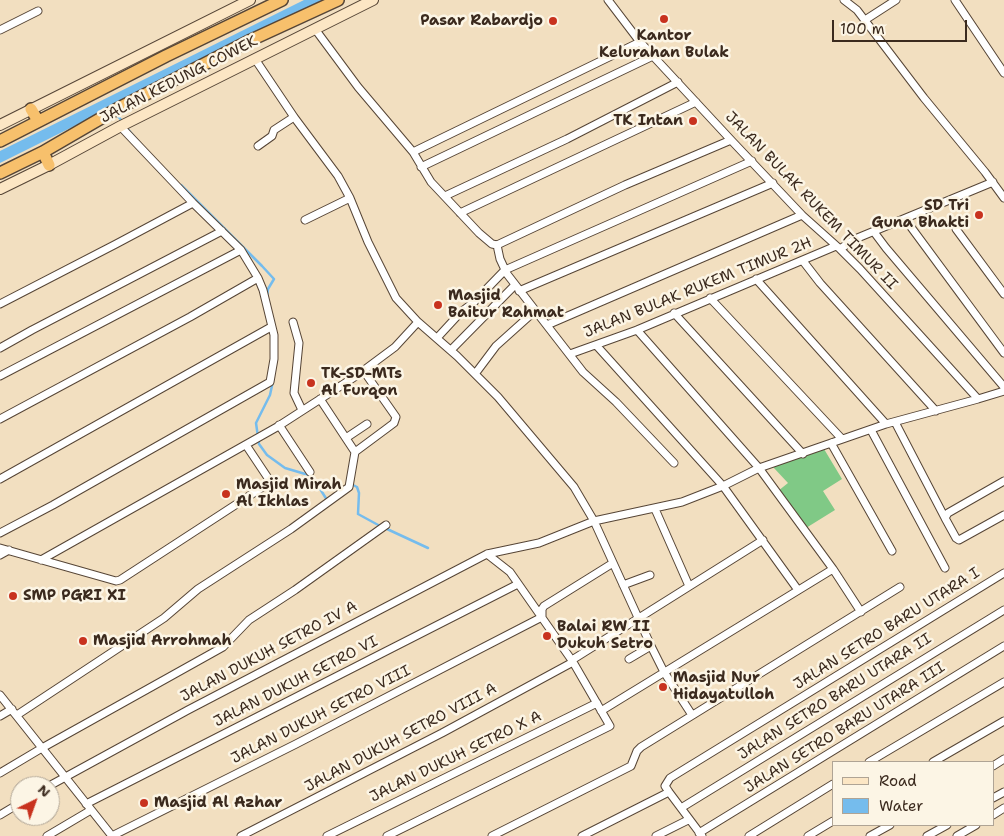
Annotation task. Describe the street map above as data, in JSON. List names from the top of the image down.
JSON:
{
  "streets": {
    "highway": ["JALAN KEDUNG COWEK"],
    "street": [
      "JALAN BULAK RUKEM TIMUR II",
      "JALAN BULAK RUKEM TIMUR 2H",
      "JALAN SETRO BARU UTARA I",
      "JALAN DUKUH SETRO IV A",
      "JALAN DUKUH SETRO VI",
      "JALAN SETRO BARU UTARA II",
      "JALAN DUKUH SETRO VIII",
      "JALAN SETRO BARU UTARA III",
      "JALAN DUKUH SETRO VIII A",
      "JALAN DUKUH SETRO X A"
    ]
  },
  "crossings": [
    ["JALAN BULAK RUKEM TIMUR II", "JALAN BULAK RUKEM TIMUR 2H"],
    ["JALAN BULAK RUKEM TIMUR II", "JALAN DUKUH SETRO IV A"]
  ],
  "places": [
    "Kantor Kelurahan Bulak",
    "Pasar Rabardjo",
    "TK Intan",
    "SD Tri Guna Bhakti",
    "Masjid Baitur Rahmat",
    "TK-SD-MTs Al Furqon",
    "Masjid Mirah Al Ikhlas",
    "SMP PGRI XI",
    "Balai RW II Dukuh Setro",
    "Masjid Arrohmah",
    "Masjid Nur Hidayatulloh",
    "Masjid Al Azhar"
  ],
  "legend": ["Road", "Water"],
  "scale_bar": "100 m",
  "north": "top right"
}
